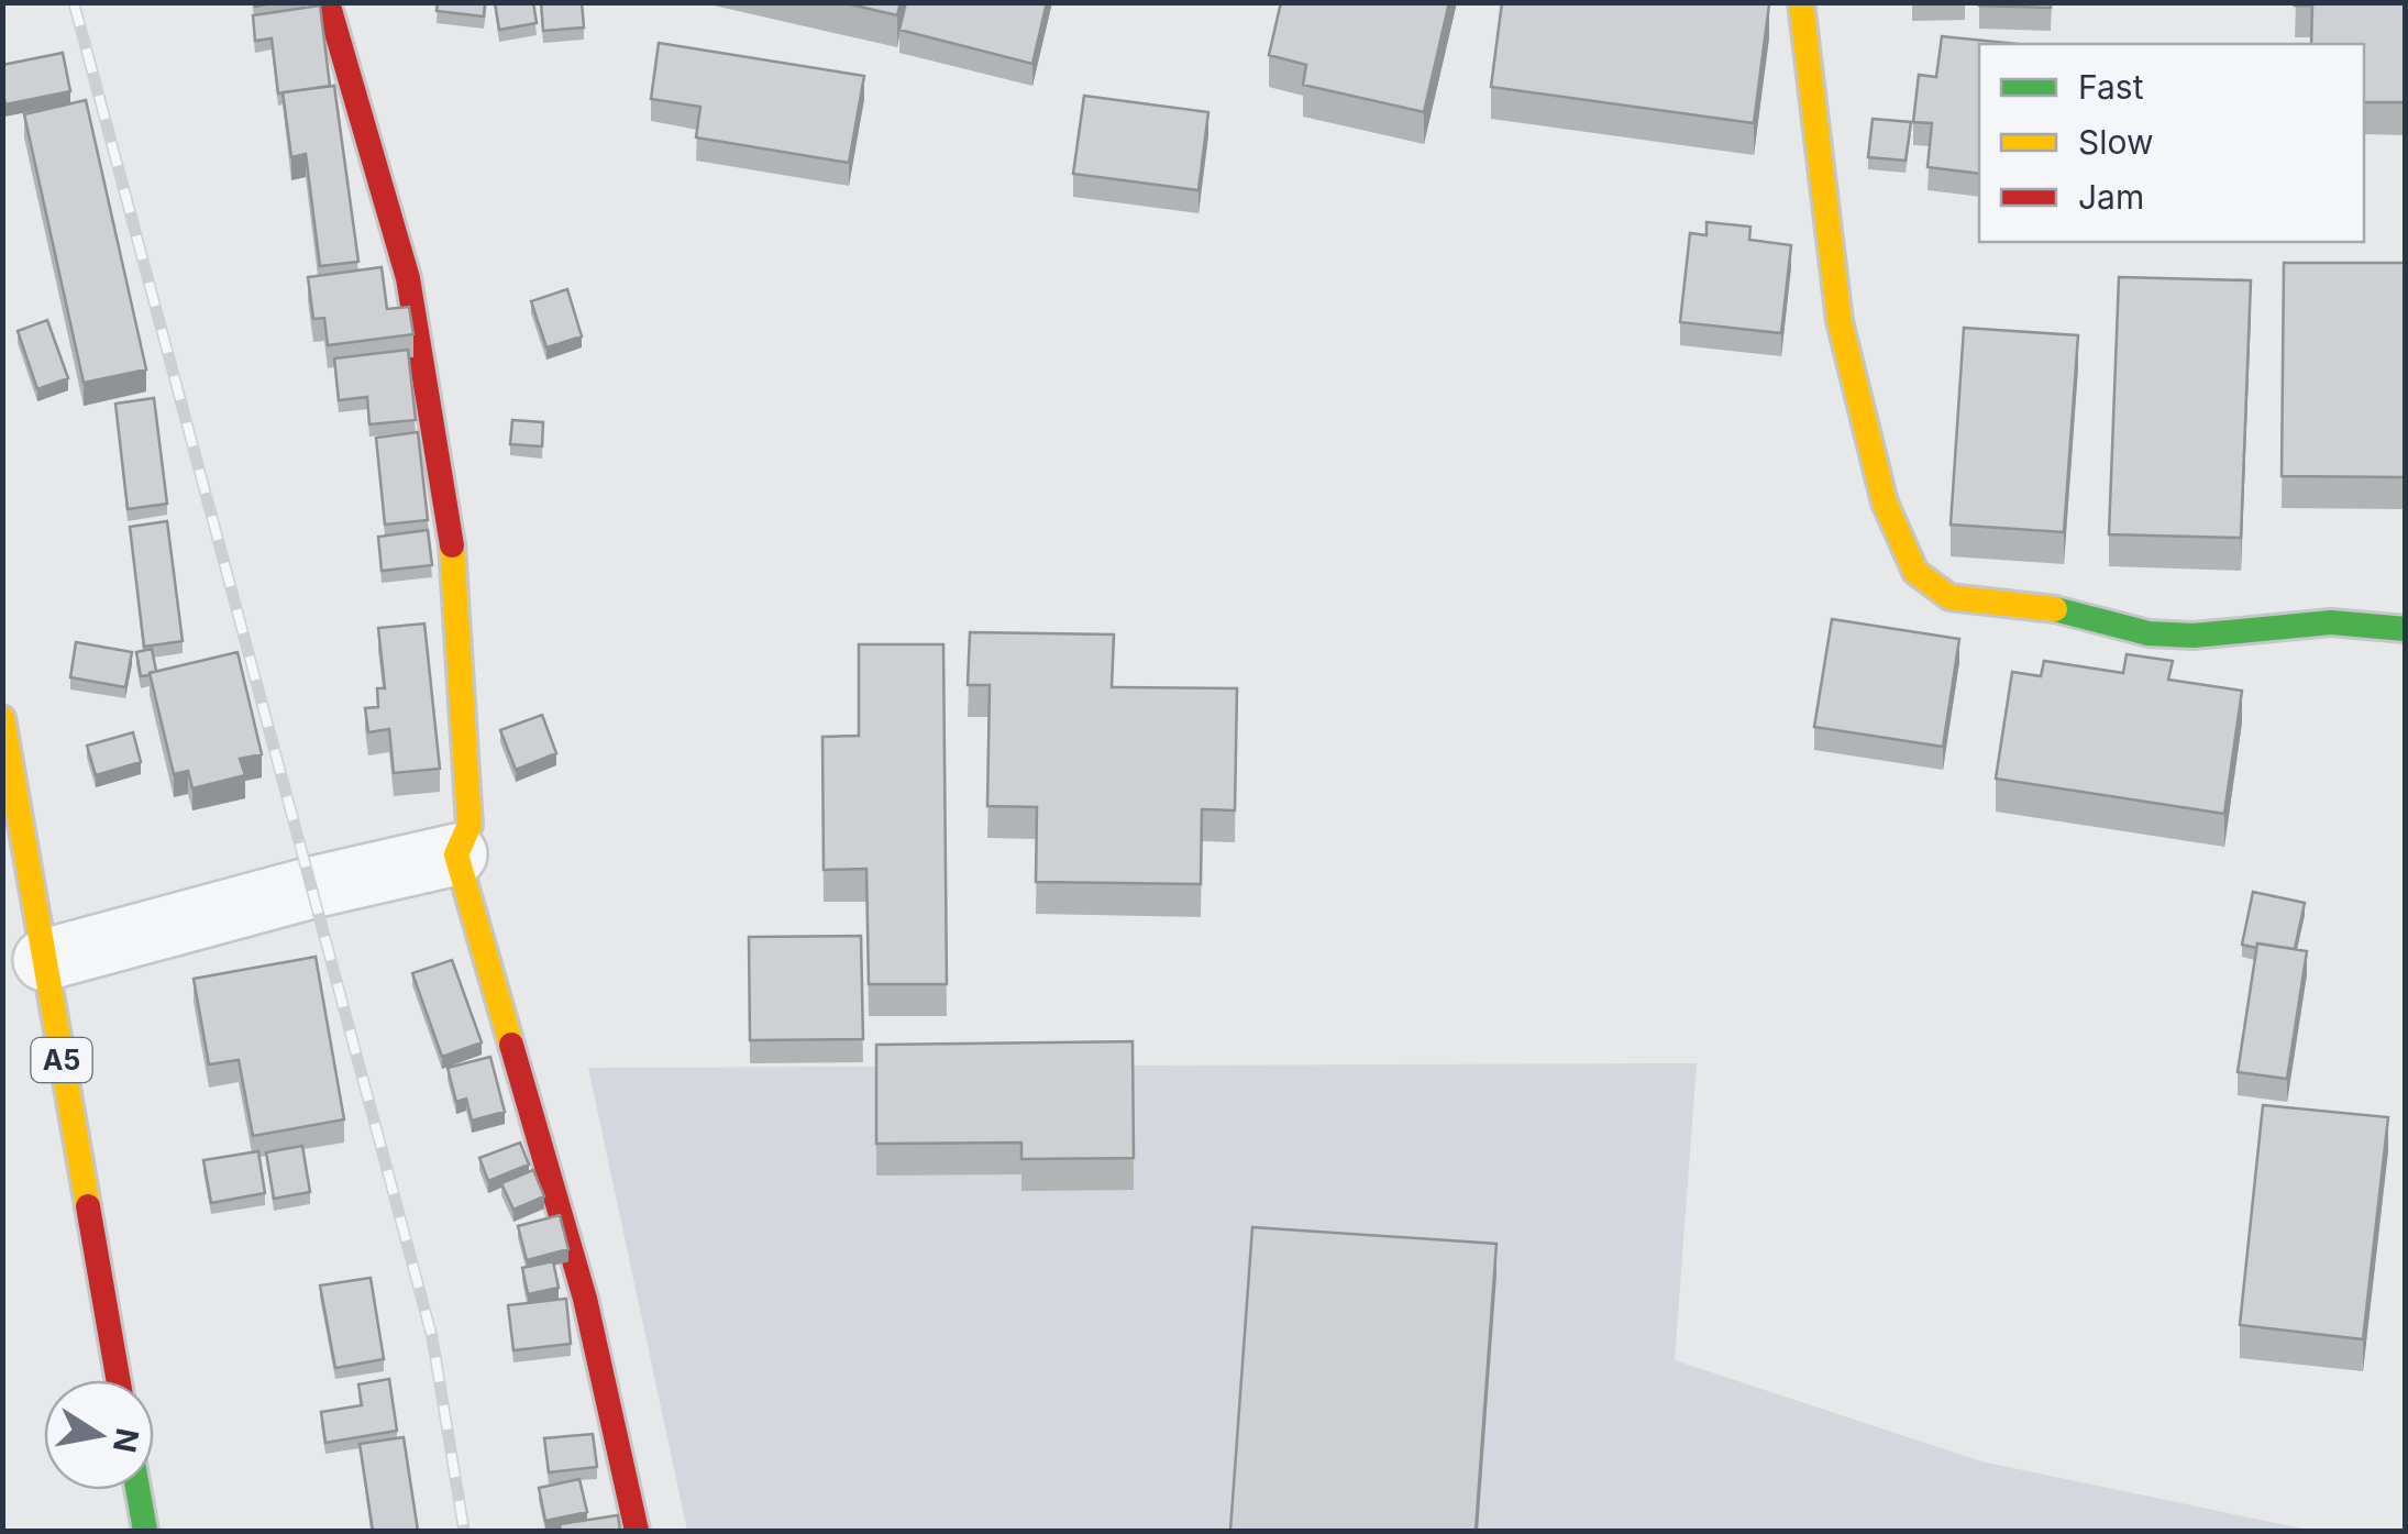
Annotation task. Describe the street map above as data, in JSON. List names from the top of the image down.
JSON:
{
  "streets": {
    "main road": ["A5"]
  },
  "legend": ["Fast", "Slow", "Jam"],
  "north": "right"
}
